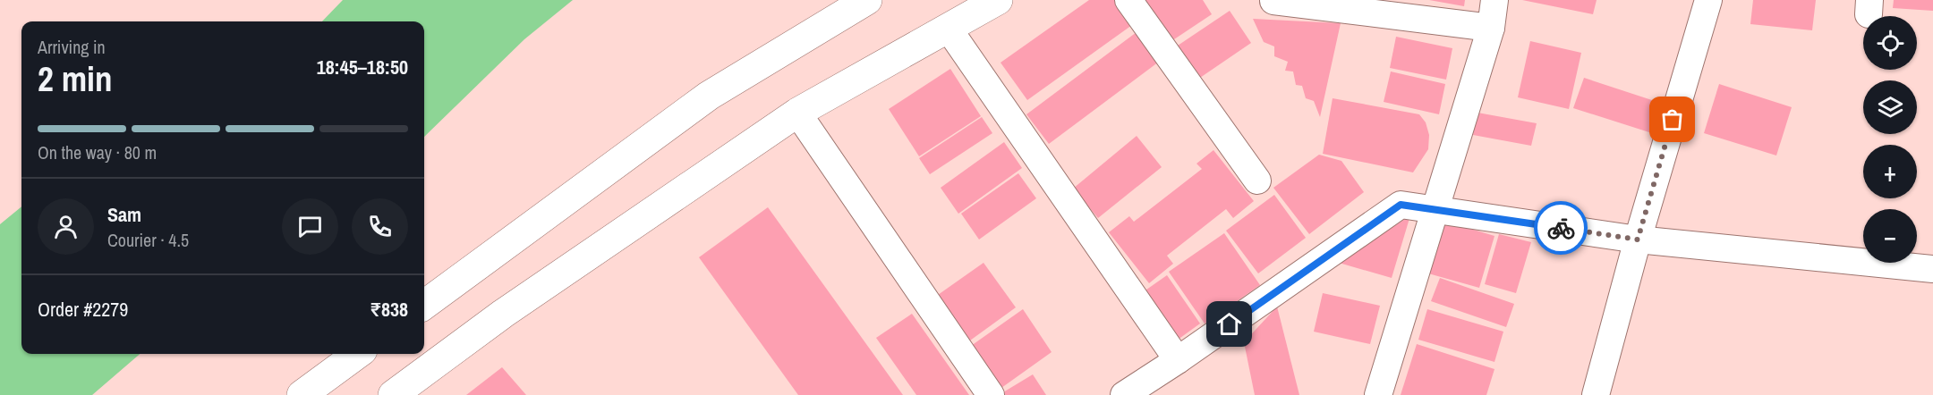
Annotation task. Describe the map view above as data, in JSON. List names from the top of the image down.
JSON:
{
  "page": {
    "map_buttons": ["+", "−"],
    "heading": ["2 min", "Arriving in", "18:45–18:50"],
    "panel": [
      "Sam",
      "Courier · 4.5",
      "Order #2279",
      "₹838"
    ],
    "bar": "On the way · 80 m"
  }
}
